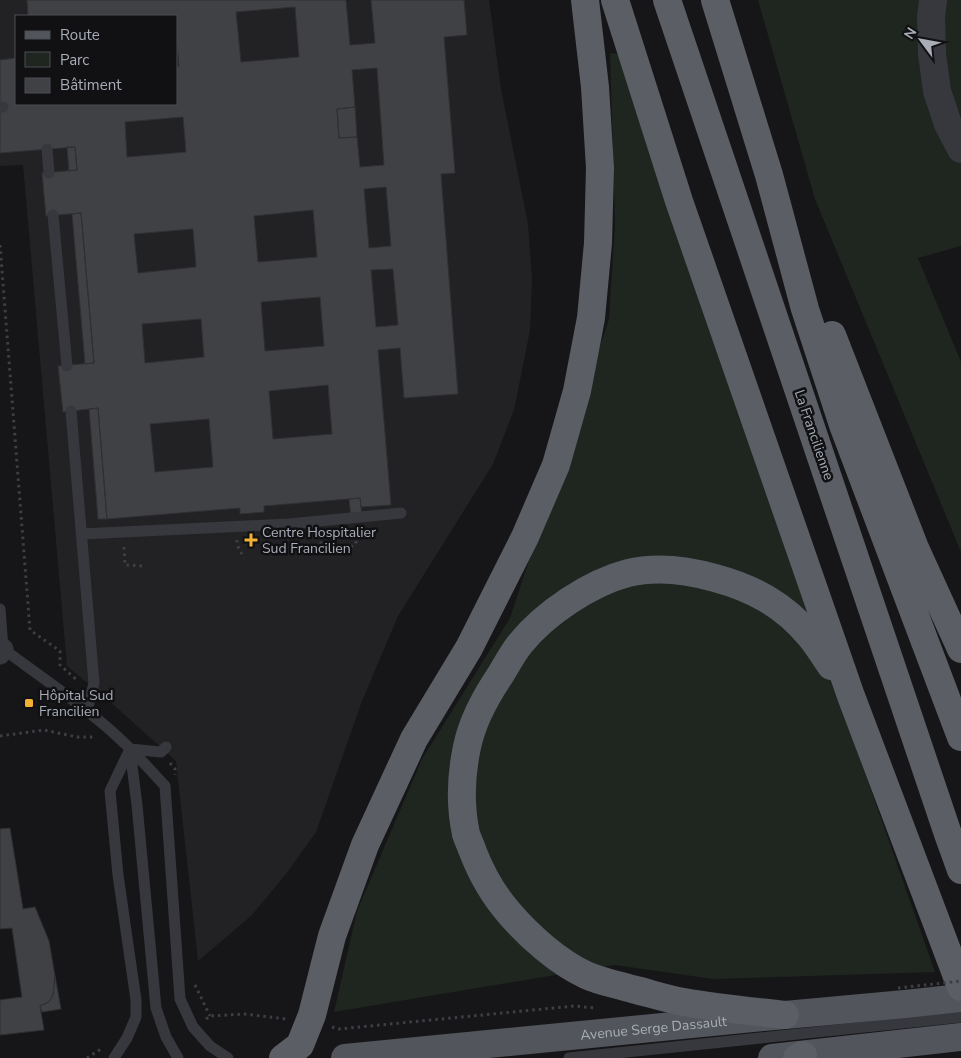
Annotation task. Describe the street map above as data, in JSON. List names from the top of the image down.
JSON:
{
  "streets": {
    "highway": ["La Francilienne"],
    "main road": ["Avenue Serge Dassault"]
  },
  "places": {
    "health": ["Centre Hospitalier Sud Francilien"],
    "transit": ["Hôpital Sud Francilien"]
  },
  "legend": ["Route", "Parc", "Bâtiment"],
  "north": "top left"
}
